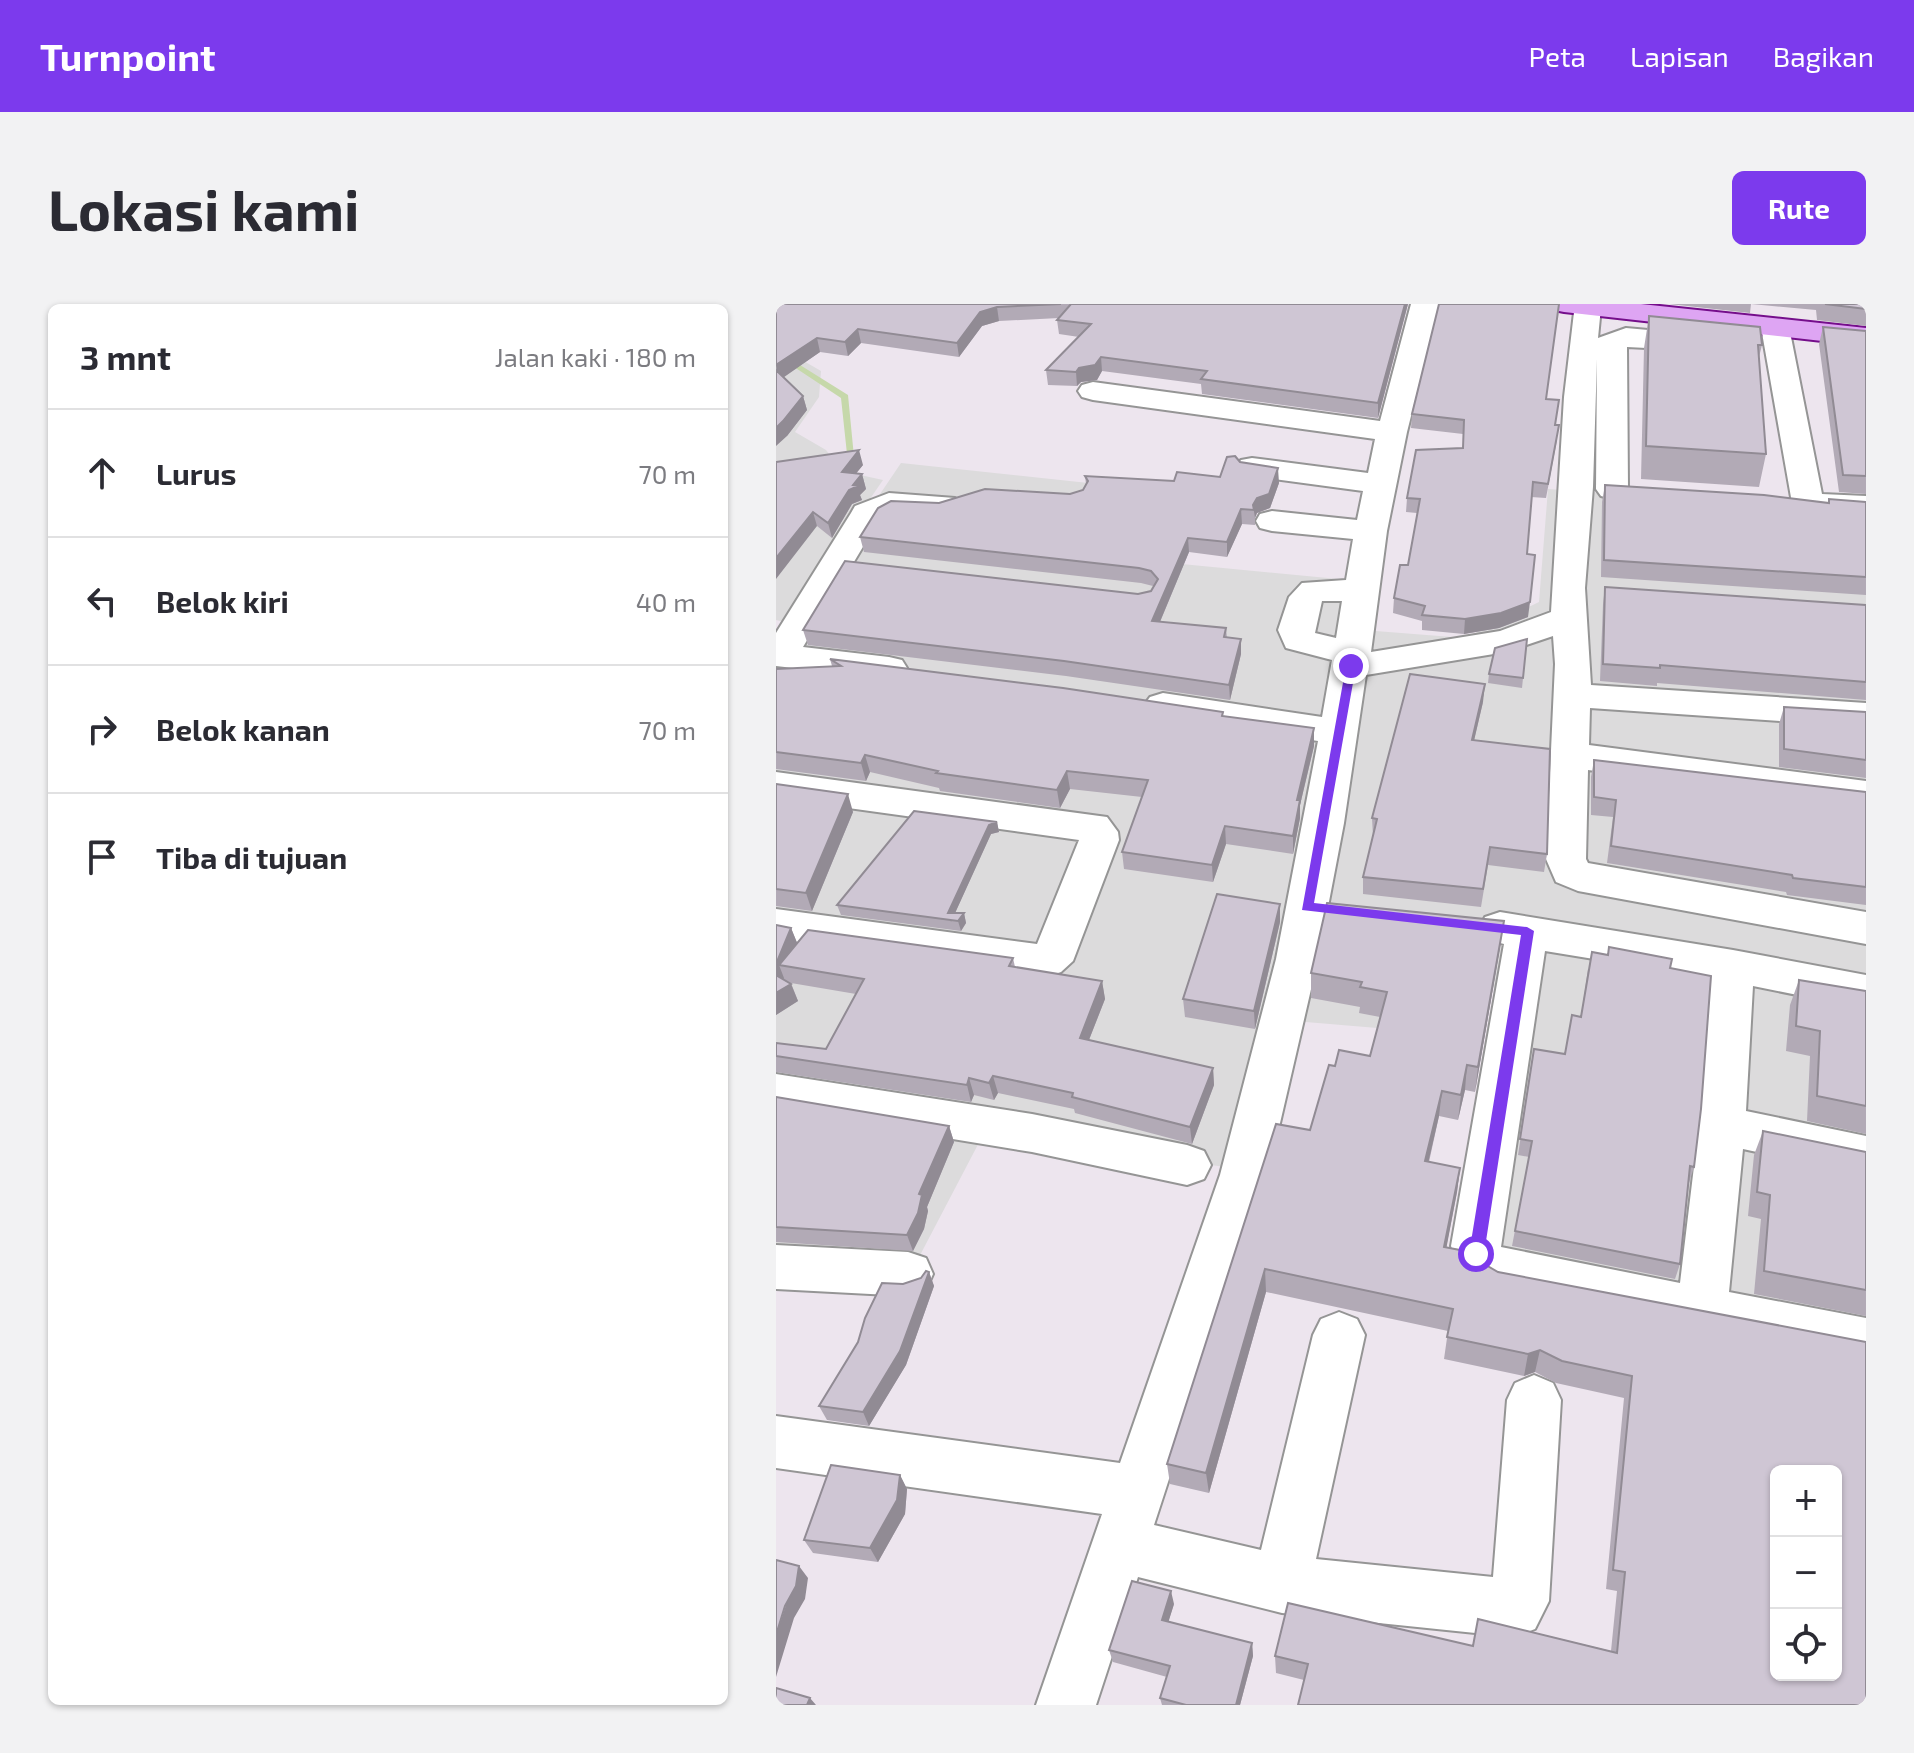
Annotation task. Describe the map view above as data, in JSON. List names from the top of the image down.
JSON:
{
  "page": {
    "header": "Turnpoint",
    "nav": ["Peta", "Lapisan", "Bagikan"],
    "buttons": "Rute",
    "title": "Lokasi kami",
    "heading": ["3 mnt", "Jalan kaki · 180 m"],
    "list": [
      ["Lurus", "70 m"],
      ["Belok kiri", "40 m"],
      ["Belok kanan", "70 m"],
      "Tiba di tujuan"
    ],
    "map_buttons": ["+", "−"]
  }
}
